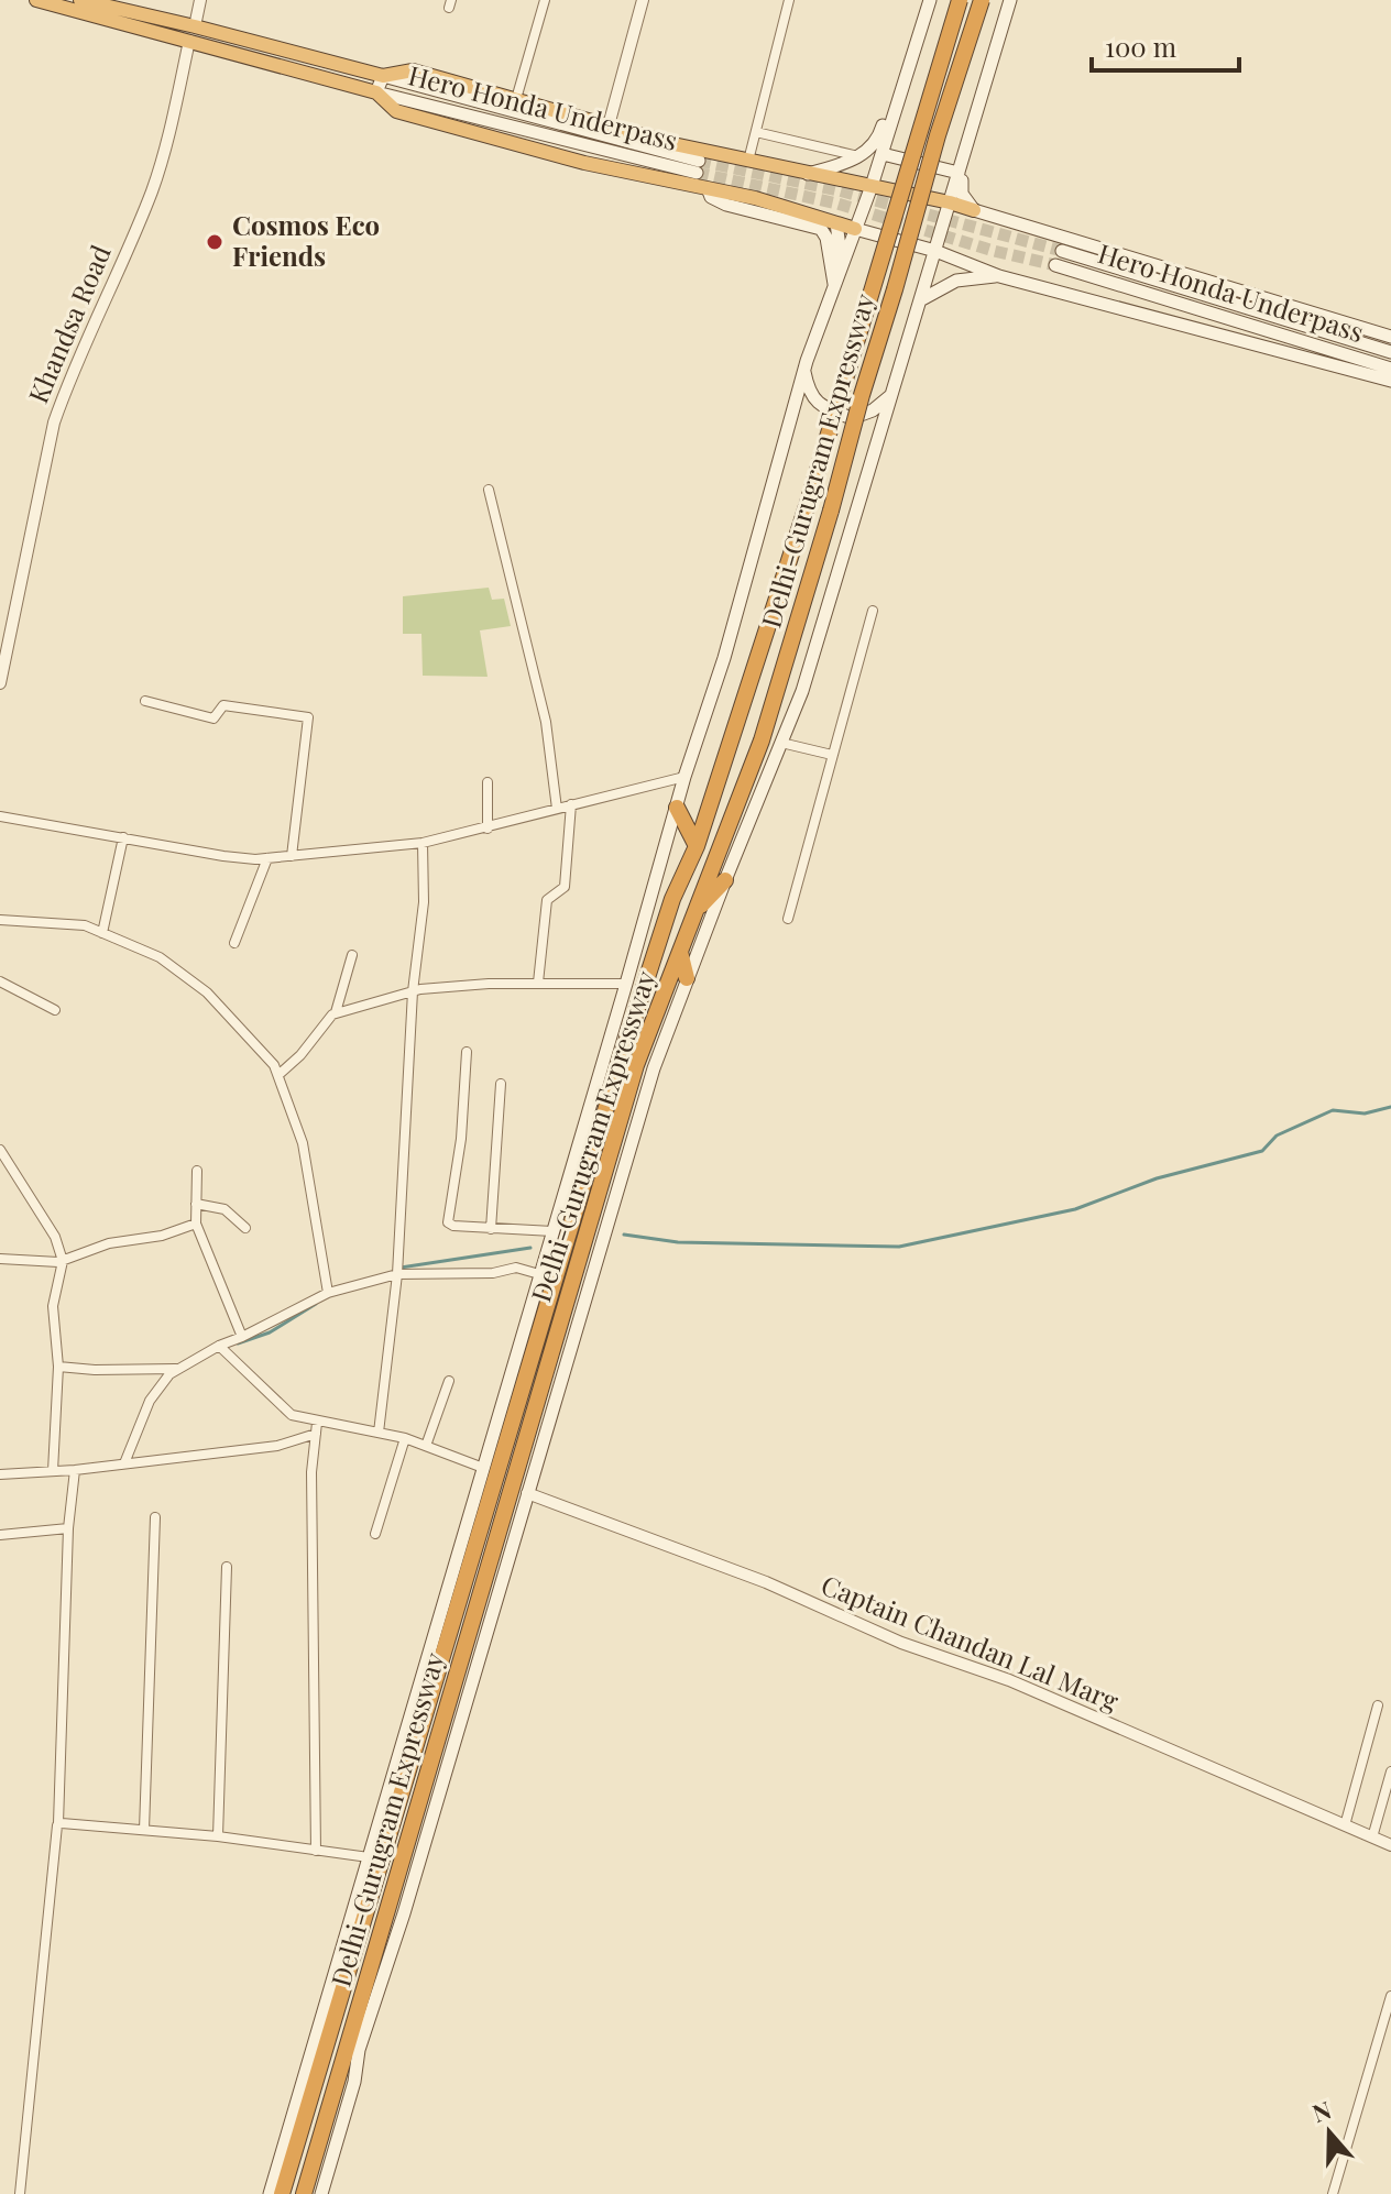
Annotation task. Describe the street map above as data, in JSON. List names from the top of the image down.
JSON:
{
  "streets": {
    "highway": ["Delhi-Gurugram Expressway"],
    "main road": ["Hero Honda Underpass"],
    "street": ["Khandsa Road", "Captain Chandan Lal Marg"]
  },
  "places": ["Cosmos Eco Friends"],
  "scale_bar": "100 m",
  "north": "top"
}
